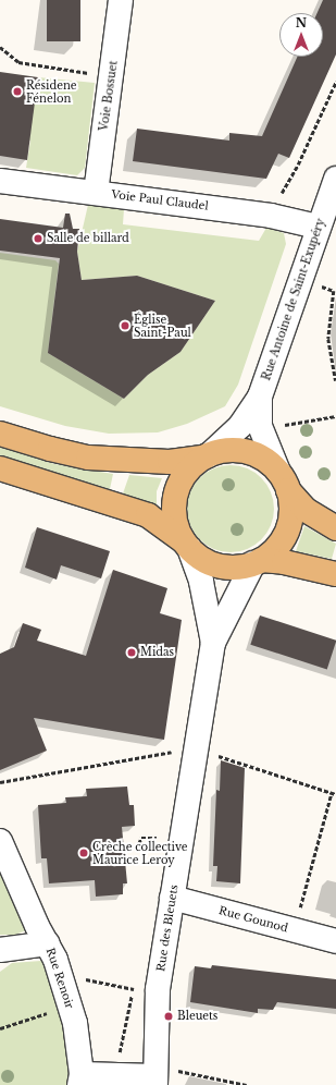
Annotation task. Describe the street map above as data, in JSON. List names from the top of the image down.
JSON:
{
  "streets": {
    "street": [
      "Voie Bossuet",
      "Voie Paul Claudel",
      "Rue Antoine de Saint-Exupéry",
      "Rue Gounod",
      "Rue des Bleuets",
      "Rue Renoir"
    ]
  },
  "crossings": [
    ["Voie Bossuet", "Voie Paul Claudel"],
    ["Voie Paul Claudel", "Rue Antoine de Saint-Exupéry"],
    ["Rue Gounod", "Rue des Bleuets"]
  ],
  "places": [
    "Résidene Fénelon",
    "Salle de billard",
    "Église Saint-Paul",
    "Midas",
    "Crèche collective Maurice Leroy",
    "Bleuets"
  ],
  "north": "top"
}
